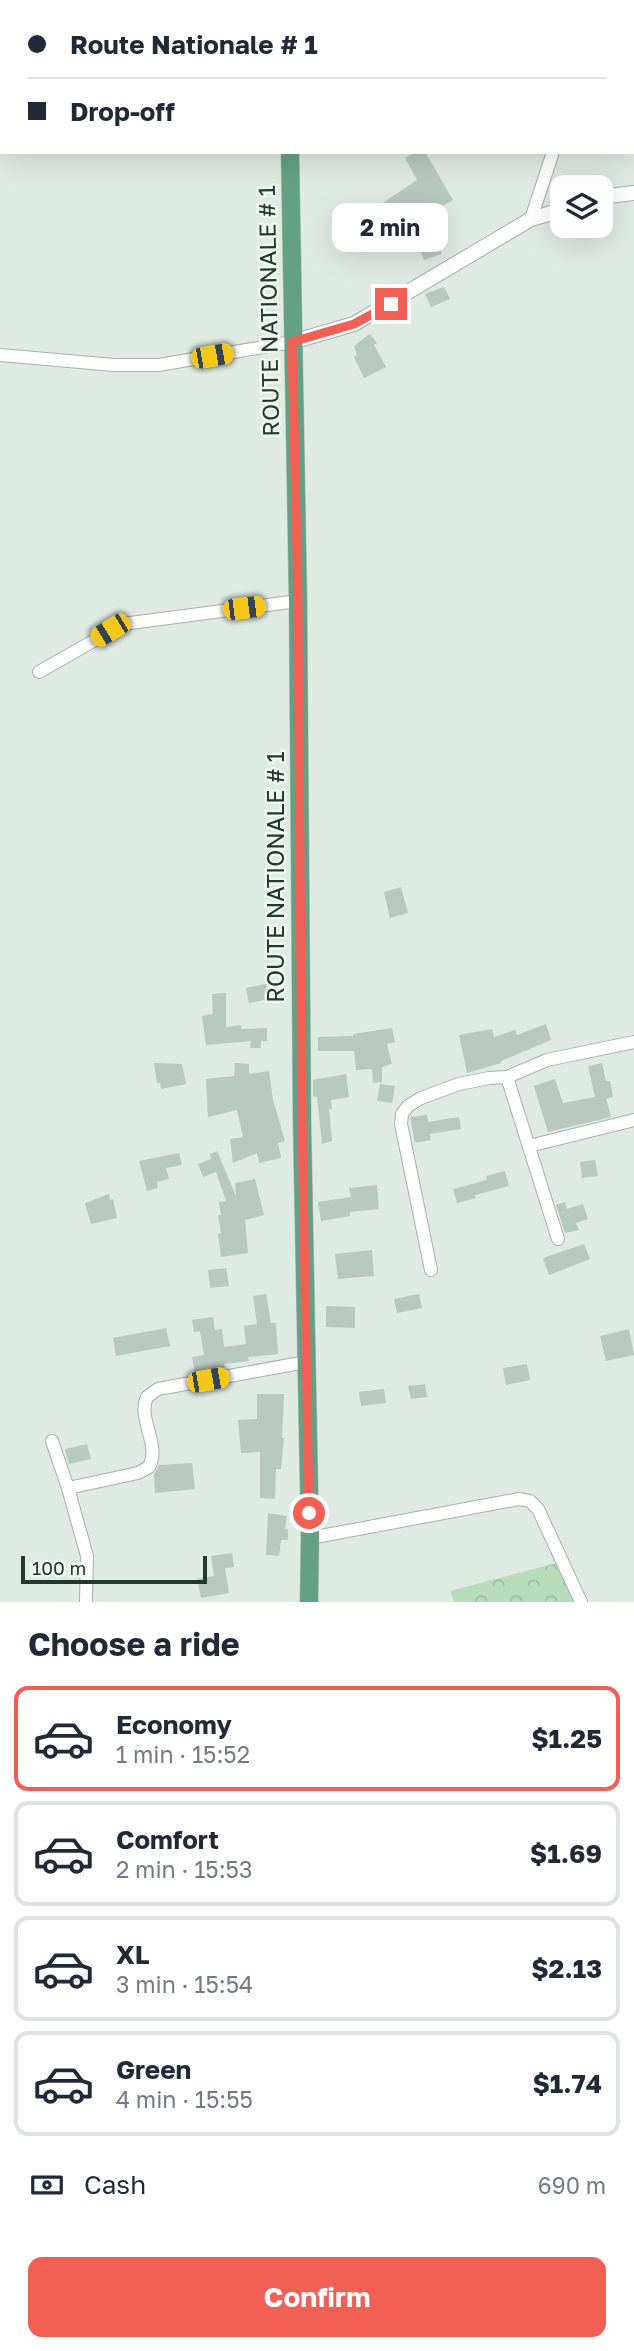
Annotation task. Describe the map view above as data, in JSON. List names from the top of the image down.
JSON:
{
  "streets": {
    "main road": ["ROUTE NATIONALE # 1"]
  },
  "scale_bar": "100 m",
  "page": {
    "banner": ["Route Nationale # 1", "Drop-off"],
    "bubble": "2 min",
    "scale": "100 m",
    "heading": "Choose a ride",
    "list": [
      {
        "name": "Economy",
        "note": "1 min · 15:52",
        "value": "$1.25"
      },
      {
        "name": "Comfort",
        "note": "2 min · 15:53",
        "value": "$1.69"
      },
      {
        "name": "XL",
        "note": "3 min · 15:54",
        "value": "$2.13"
      },
      {
        "name": "Green",
        "note": "4 min · 15:55",
        "value": "$1.74"
      }
    ],
    "pay": ["Cash", "690 m"],
    "buttons": "Confirm"
  }
}
